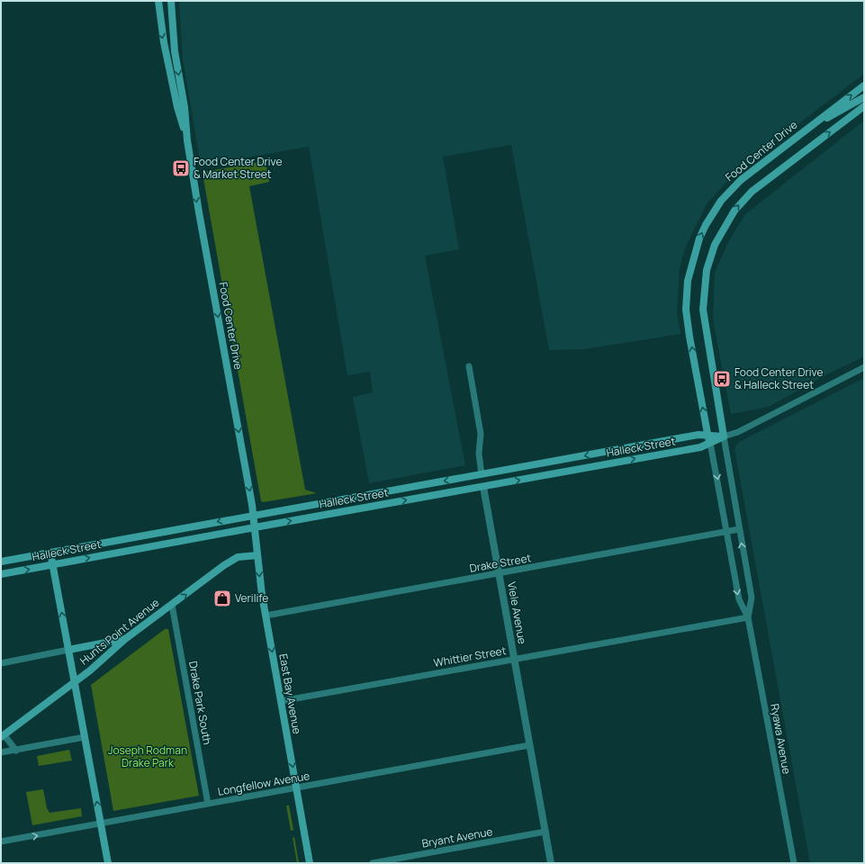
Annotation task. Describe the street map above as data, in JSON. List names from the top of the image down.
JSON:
{
  "streets": {
    "main road": [
      "Food Center Drive",
      "Halleck Street",
      "Viele Avenue",
      "Hunts Point Avenue",
      "East Bay Avenue"
    ],
    "street": [
      "Drake Street",
      "Whittier Street",
      "Drake Park South",
      "Ryawa Avenue",
      "Longfellow Avenue",
      "Bryant Avenue"
    ]
  },
  "crossings": [
    ["Food Center Drive", "Halleck Street"],
    ["Food Center Drive", "East Bay Avenue"],
    ["Food Center Drive", "Ryawa Avenue"],
    ["Halleck Street", "Viele Avenue"],
    ["Halleck Street", "East Bay Avenue"],
    ["Halleck Street", "Ryawa Avenue"],
    ["Drake Street", "Viele Avenue"],
    ["Drake Street", "East Bay Avenue"],
    ["Drake Street", "Ryawa Avenue"],
    ["Viele Avenue", "Whittier Street"],
    ["Viele Avenue", "Longfellow Avenue"],
    ["Viele Avenue", "Bryant Avenue"],
    ["Hunts Point Avenue", "East Bay Avenue"],
    ["Hunts Point Avenue", "Drake Park South"],
    ["Whittier Street", "East Bay Avenue"],
    ["Whittier Street", "Ryawa Avenue"],
    ["East Bay Avenue", "Longfellow Avenue"],
    ["Drake Park South", "Longfellow Avenue"]
  ],
  "one_way": ["East Bay Avenue"],
  "parks": ["Joseph Rodman Drake Park"],
  "places": {
    "bus stop": ["Food Center Drive & Market Street", "Food Center Drive & Halleck Street"],
    "shop": ["Verilife"]
  }
}
